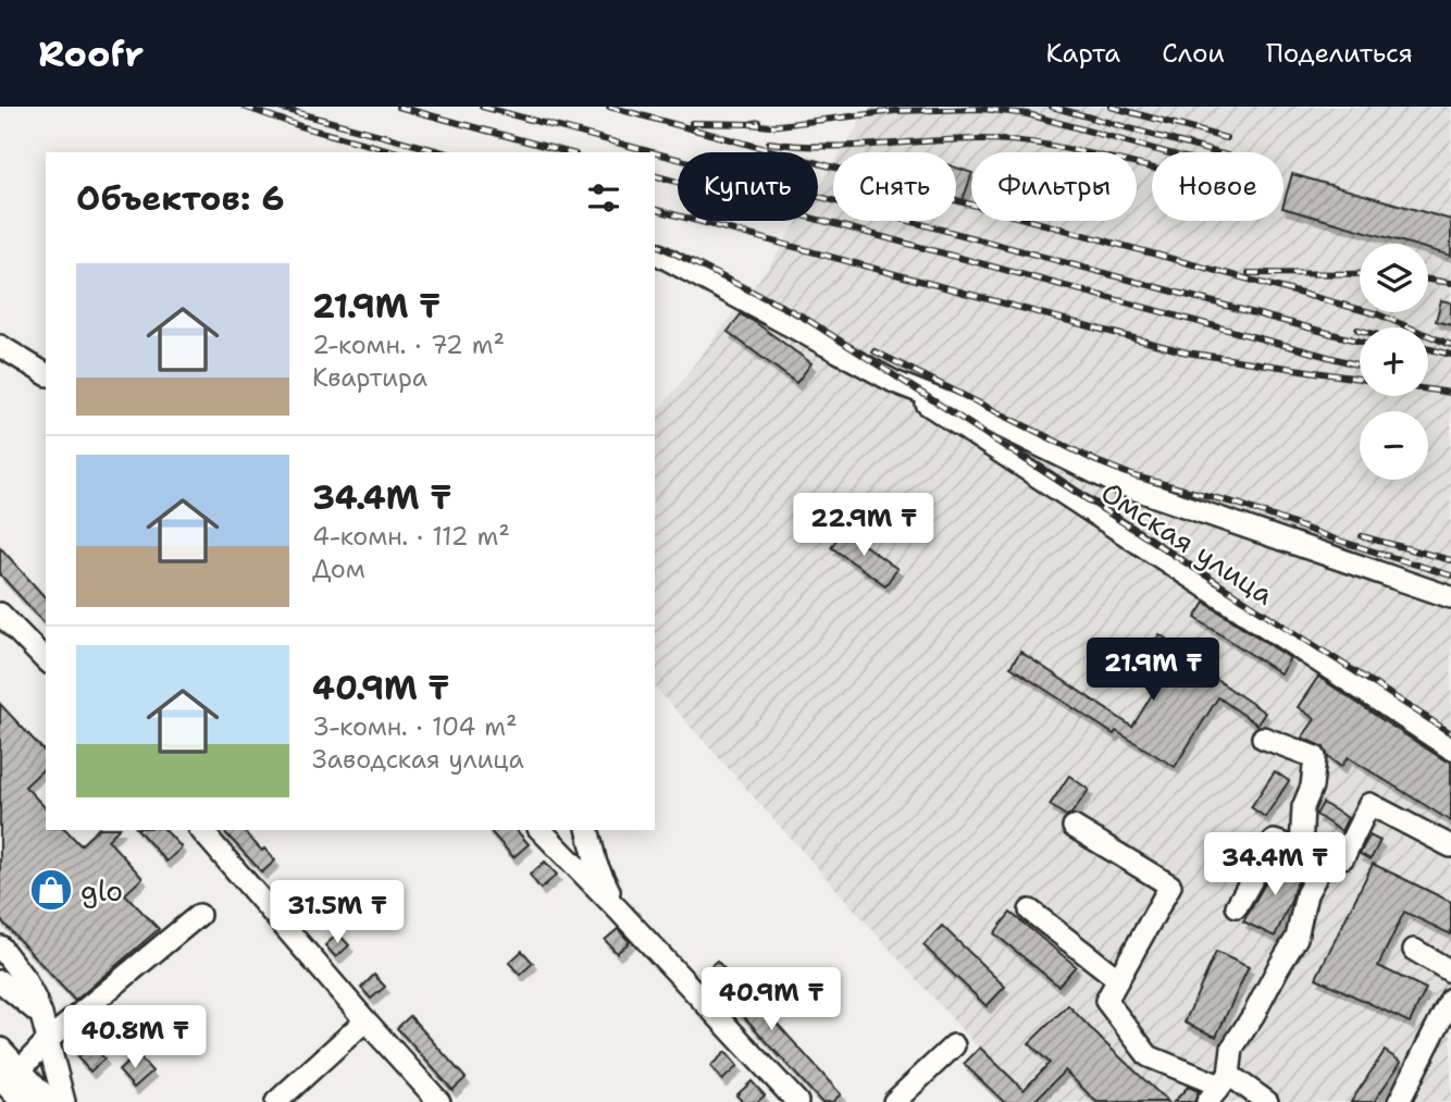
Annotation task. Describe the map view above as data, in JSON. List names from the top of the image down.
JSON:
{
  "streets": {
    "street": ["Омская улица"]
  },
  "places": {
    "shop": ["glo"]
  },
  "page": {
    "header": "Roofr",
    "nav": ["Карта", "Слои", "Поделиться"],
    "chip": [
      "Купить",
      "Снять",
      "Фильтры",
      "Новое"
    ],
    "heading": "Объектов: 6",
    "map_buttons": ["+", "−"],
    "list": [
      {
        "name": "21.9M ₸",
        "note": "2-комн. · 72 m² · Квартира"
      },
      {
        "name": "34.4M ₸",
        "note": "4-комн. · 112 m² · Дом"
      },
      {
        "name": "40.9M ₸",
        "note": "3-комн. · 104 m² · Заводская улица"
      }
    ],
    "price": [
      "22.9M ₸",
      "21.9M ₸",
      "34.4M ₸",
      "31.5M ₸",
      "40.9M ₸",
      "40.8M ₸"
    ]
  }
}
